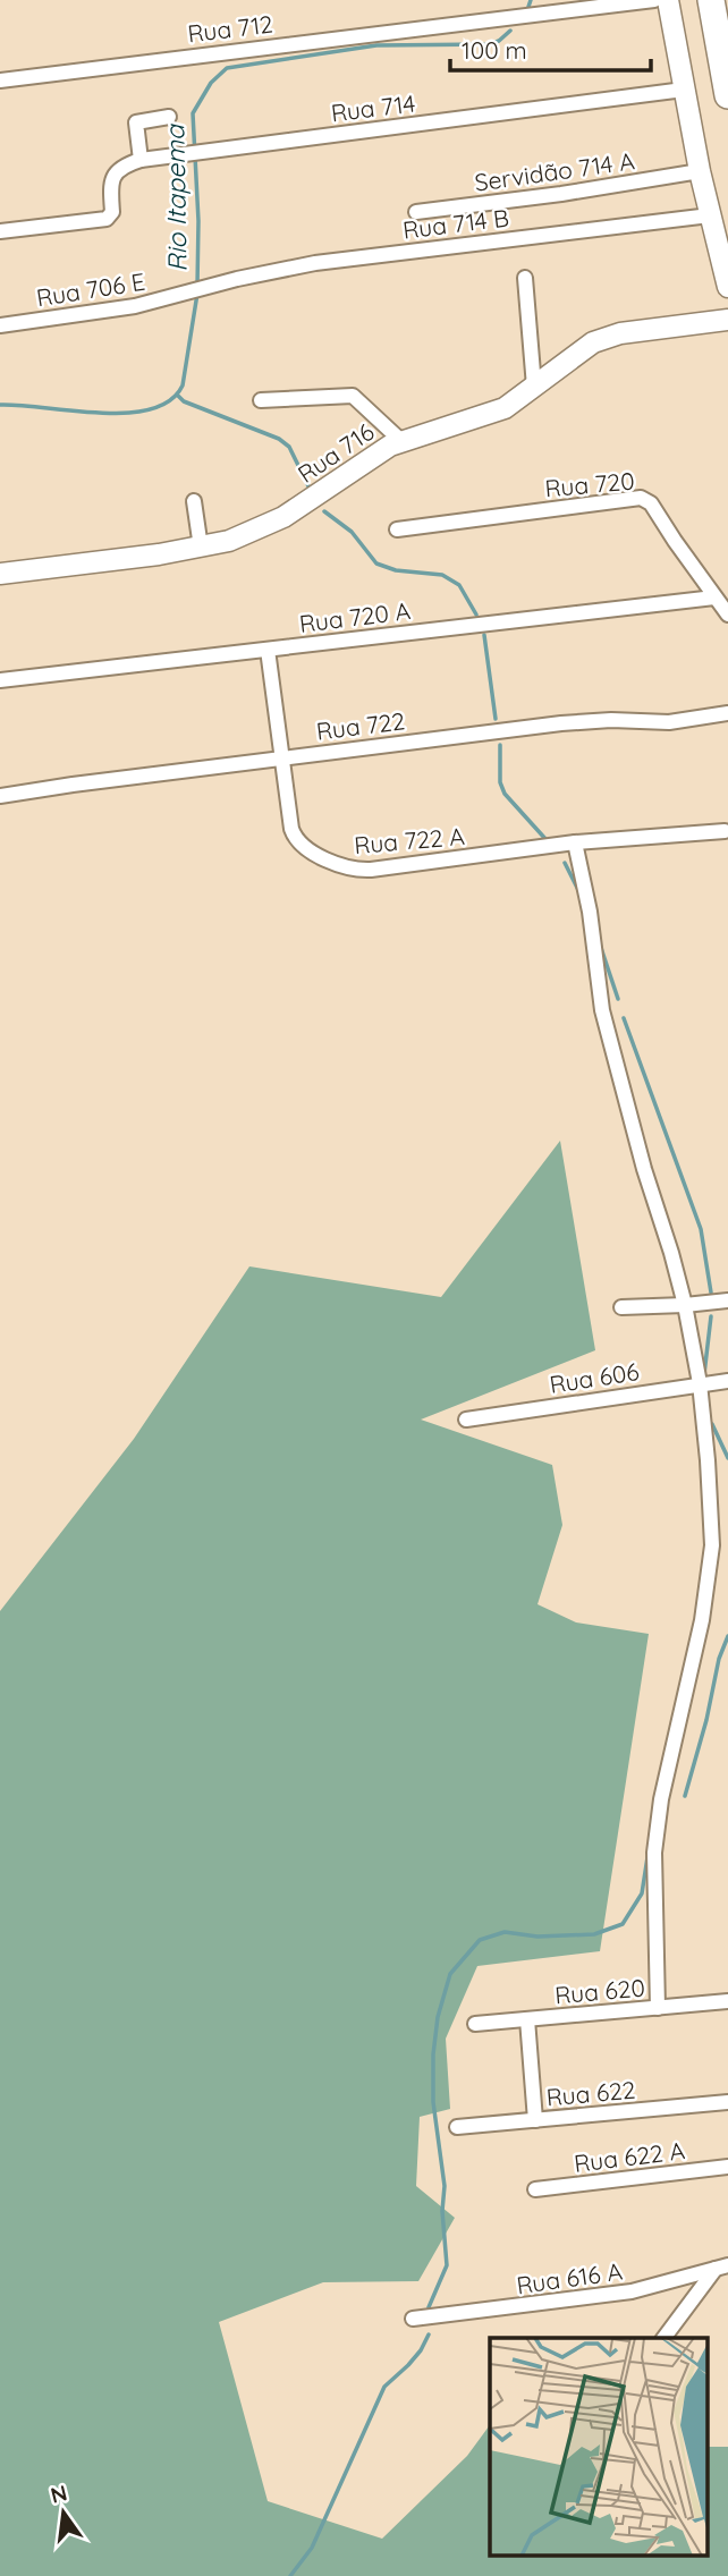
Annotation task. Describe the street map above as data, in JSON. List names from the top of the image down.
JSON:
{
  "streets": {
    "street": [
      "Rua 712",
      "Rua 714",
      "Servidão 714 A",
      "Rua 714 B",
      "Rua 706 E",
      "Rua 716",
      "Rua 720",
      "Rua 720 A",
      "Rua 722",
      "Rua 722 A",
      "Rua 606",
      "Rua 620",
      "Rua 622",
      "Rua 622 A",
      "Rua 616 A"
    ]
  },
  "crossings": [
    ["Rua 714 B", "Rua 706 E"],
    ["Rua 720", "Rua 720 A"],
    ["Rua 720 A", "Rua 722 A"],
    ["Rua 722", "Rua 722 A"]
  ],
  "water": ["Rio Itapema"],
  "scale_bar": "100 m",
  "north": "top"
}
